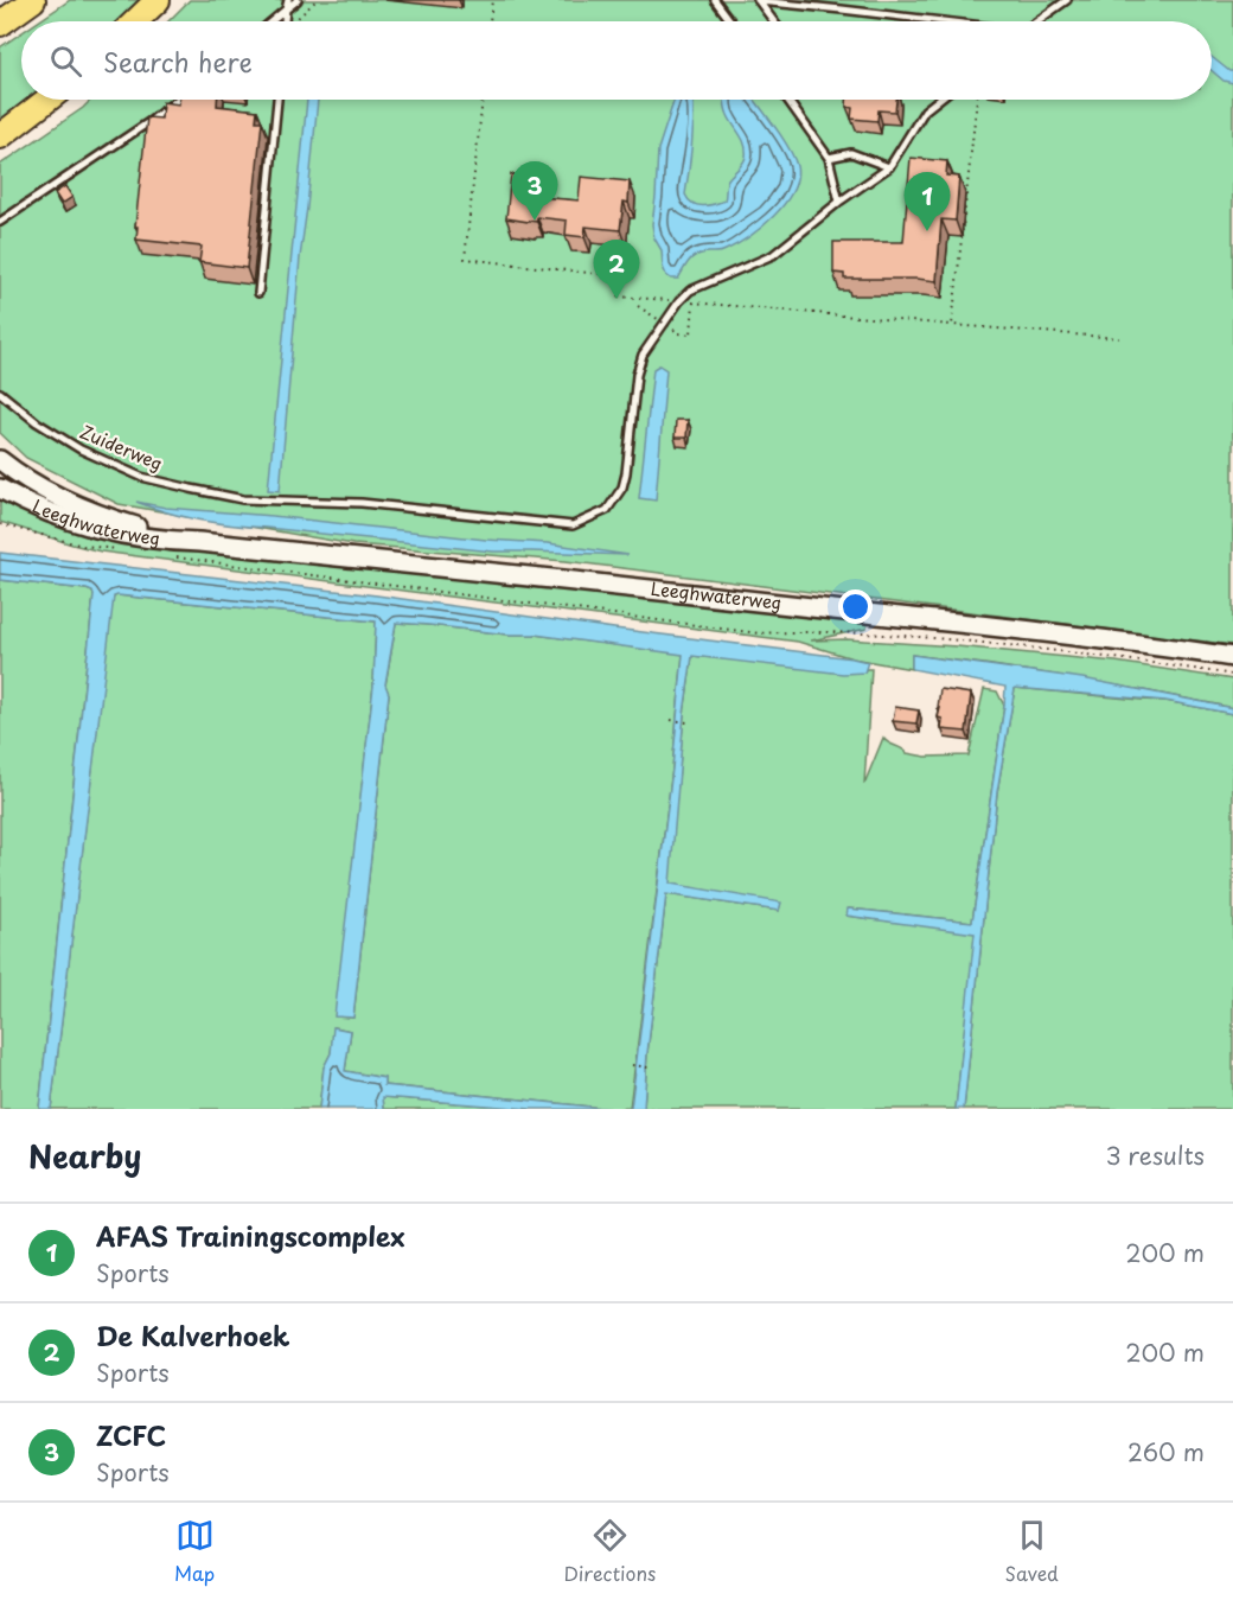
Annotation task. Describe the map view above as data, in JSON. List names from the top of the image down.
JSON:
{
  "streets": {
    "main road": ["Leeghwaterweg"],
    "lane": ["Zuiderweg"]
  },
  "page": {
    "search": "Search here",
    "pins": ["3", "1", "2"],
    "heading": ["Nearby", "3 results"],
    "list": [
      {
        "mark": "1",
        "name": "AFAS Trainingscomplex",
        "note": "Sports",
        "value": "200 m"
      },
      {
        "mark": "2",
        "name": "De Kalverhoek",
        "note": "Sports",
        "value": "200 m"
      },
      {
        "mark": "3",
        "name": "ZCFC",
        "note": "Sports",
        "value": "260 m"
      }
    ],
    "nav": ["Map", "Directions", "Saved"]
  }
}
